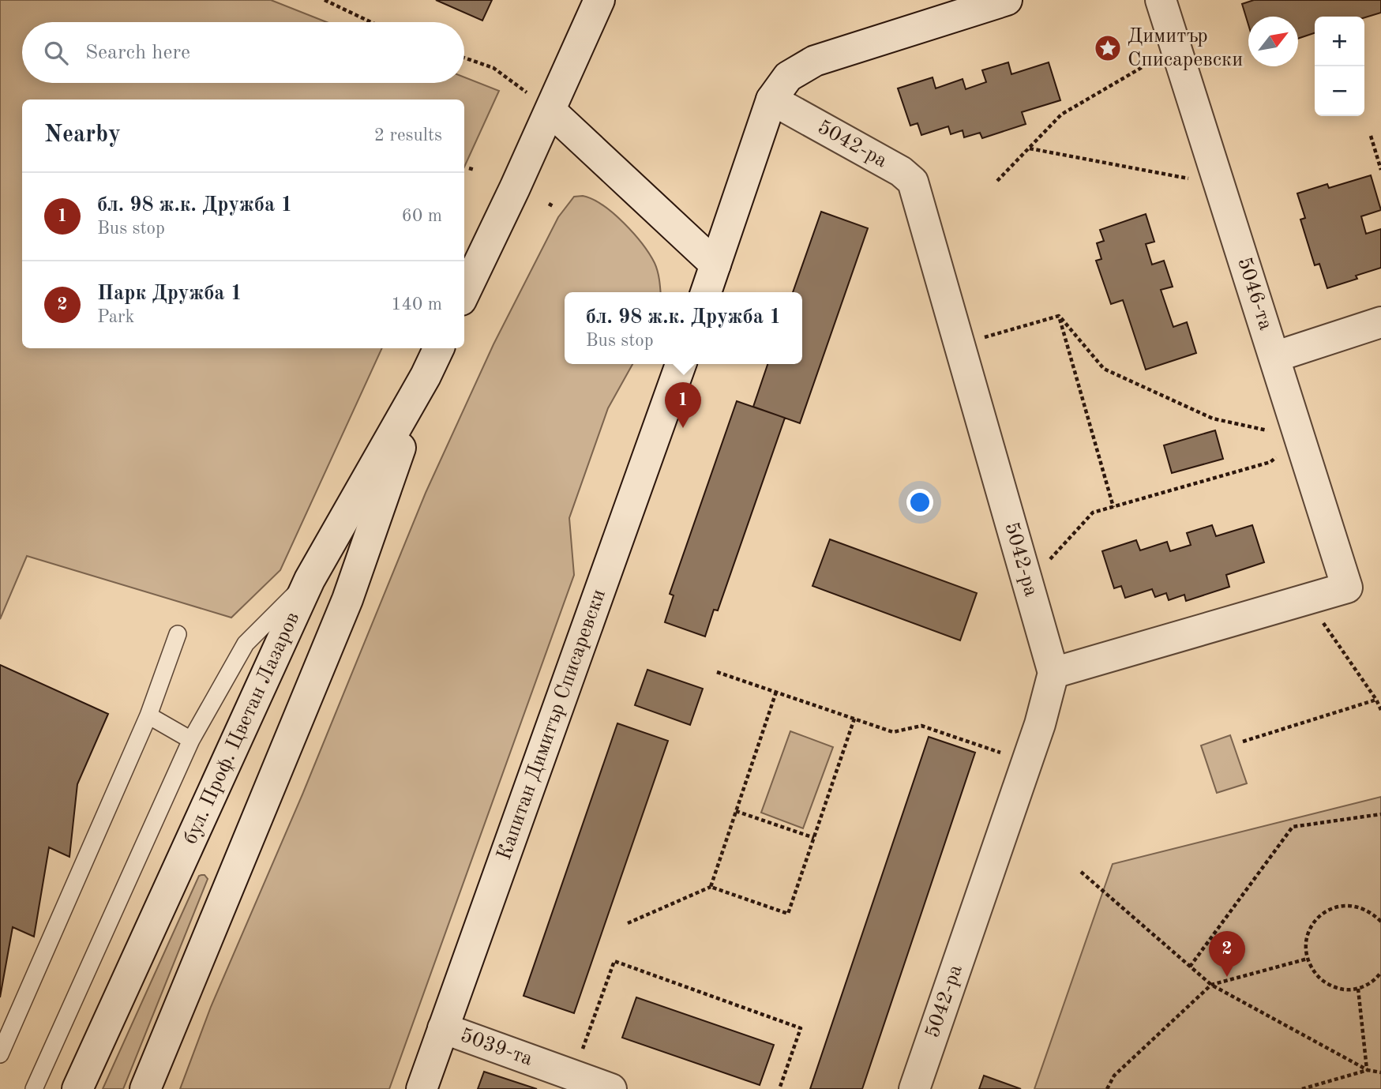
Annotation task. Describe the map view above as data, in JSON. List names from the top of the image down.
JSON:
{
  "streets": {
    "street": [
      "5042-ра",
      "5046-та",
      "Капитан Димитър Списаревски",
      "бул. Проф. Цветан Лазаров",
      "5039-та"
    ]
  },
  "crossings": [
    ["Капитан Димитър Списаревски", "5039-та"]
  ],
  "places": {
    "place": ["Димитър Списаревски"]
  },
  "north": "top right",
  "page": {
    "map_buttons": ["+", "−"],
    "search": "Search here",
    "heading": ["Nearby", "2 results"],
    "list": [
      {
        "mark": "1",
        "name": "бл. 98 ж.к. Дружба 1",
        "note": "Bus stop",
        "value": "60 m"
      },
      {
        "mark": "2",
        "name": "Парк Дружба 1",
        "note": "Park",
        "value": "140 m"
      }
    ],
    "popup": ["бл. 98 ж.к. Дружба 1", "Bus stop"],
    "pins": ["1", "2"]
  }
}
